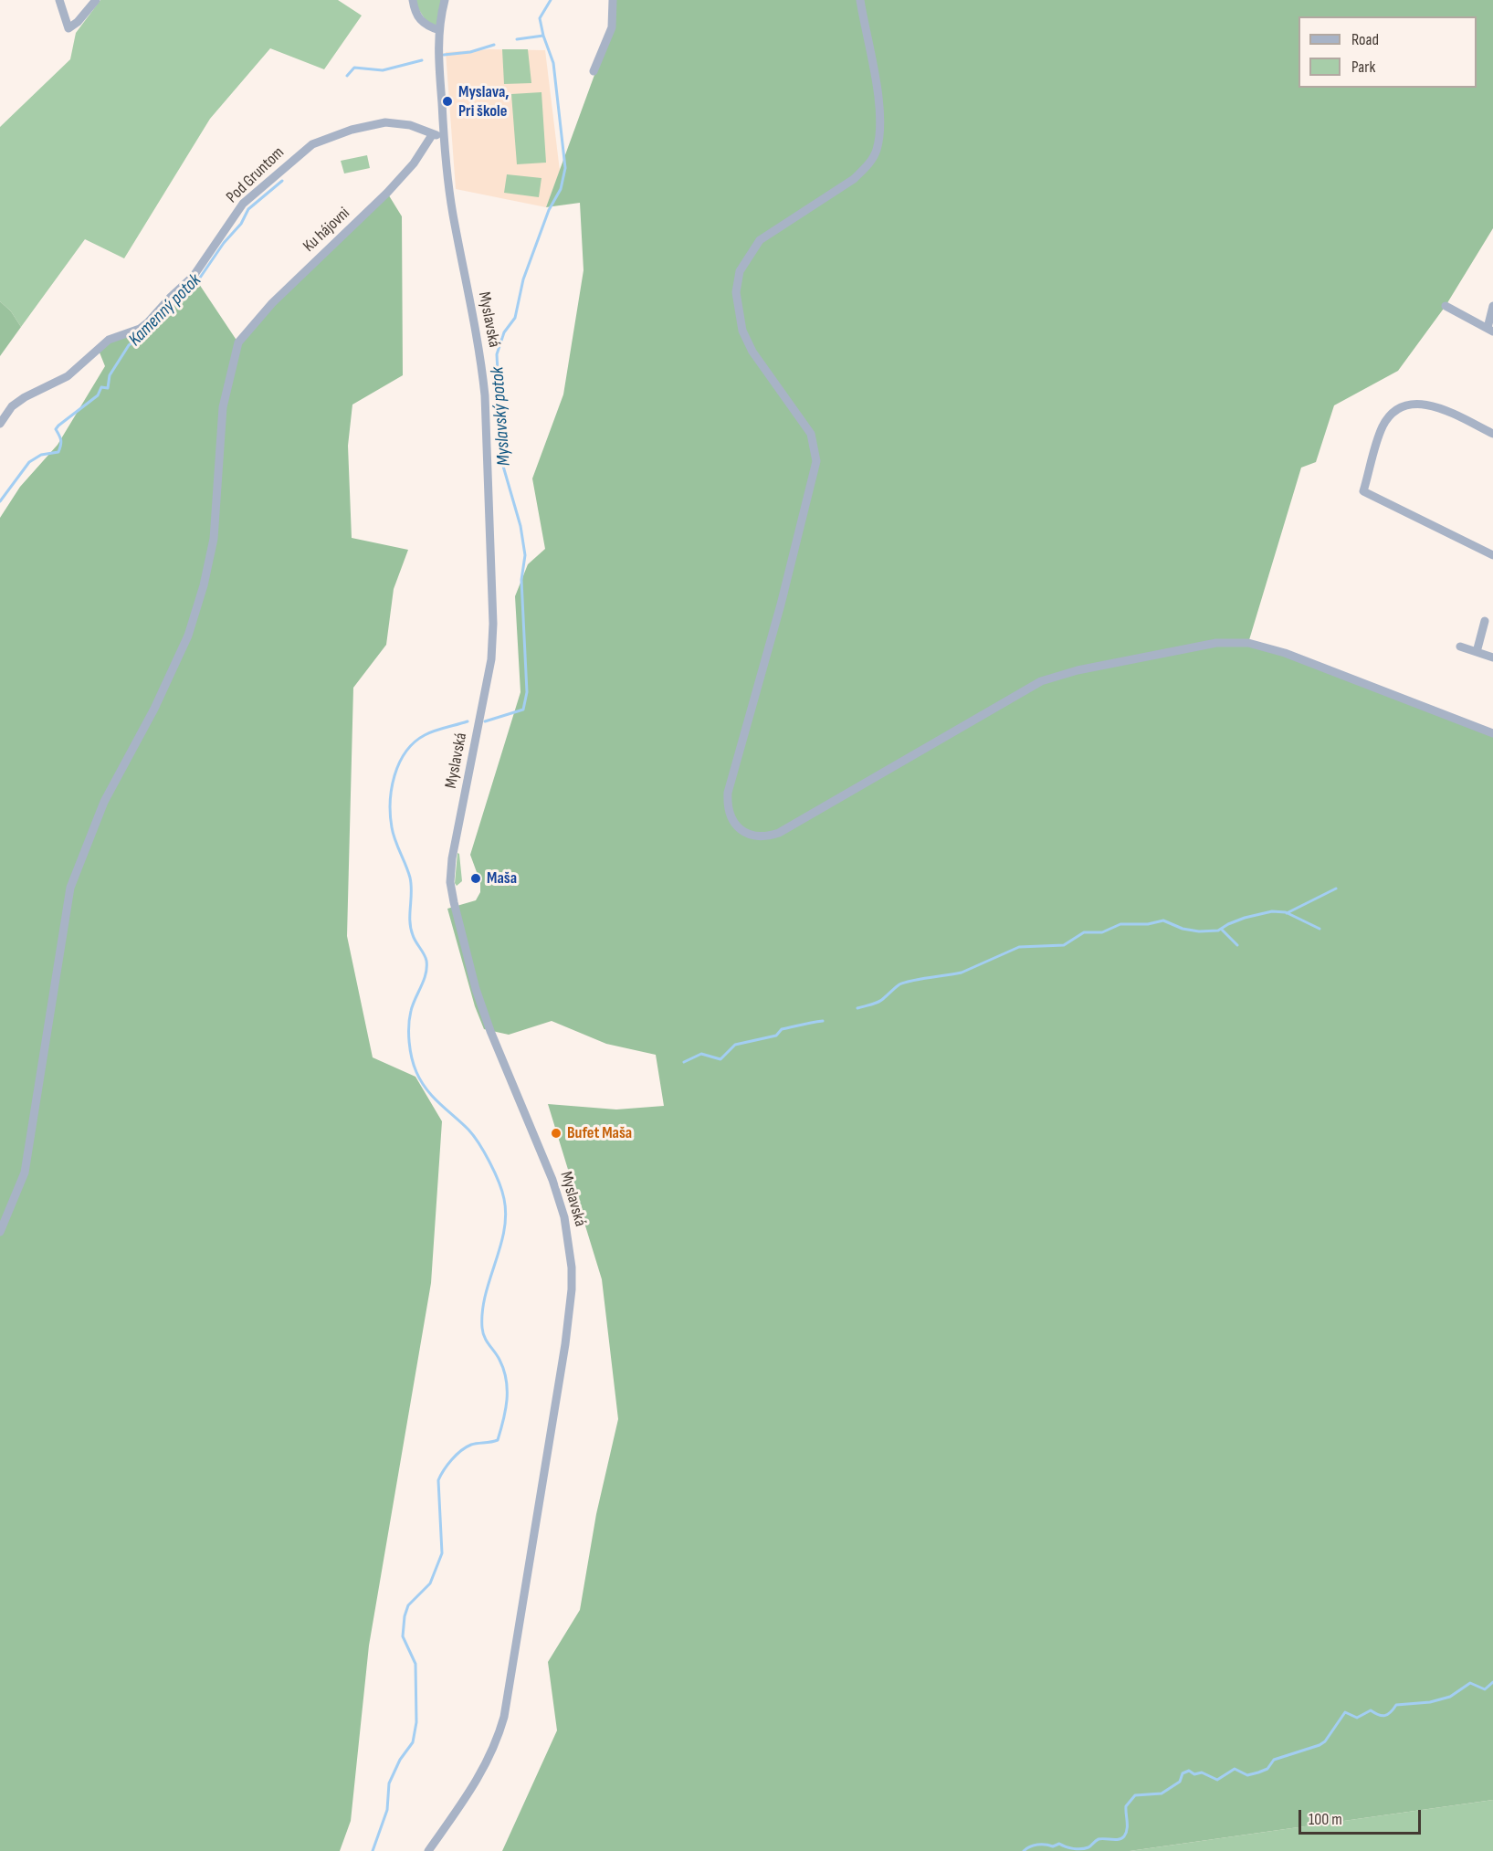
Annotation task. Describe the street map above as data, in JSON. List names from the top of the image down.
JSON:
{
  "streets": {
    "street": ["Pod Gruntom", "Ku hájovni", "Myslavská"]
  },
  "crossings": [
    ["Pod Gruntom", "Ku hájovni"],
    ["Pod Gruntom", "Myslavská"]
  ],
  "water": ["Kamenný potok", "Myslavský potok"],
  "places": ["Myslava, Pri škole", "Maša", "Bufet Maša"],
  "legend": ["Road", "Park"],
  "scale_bar": "100 m"
}
